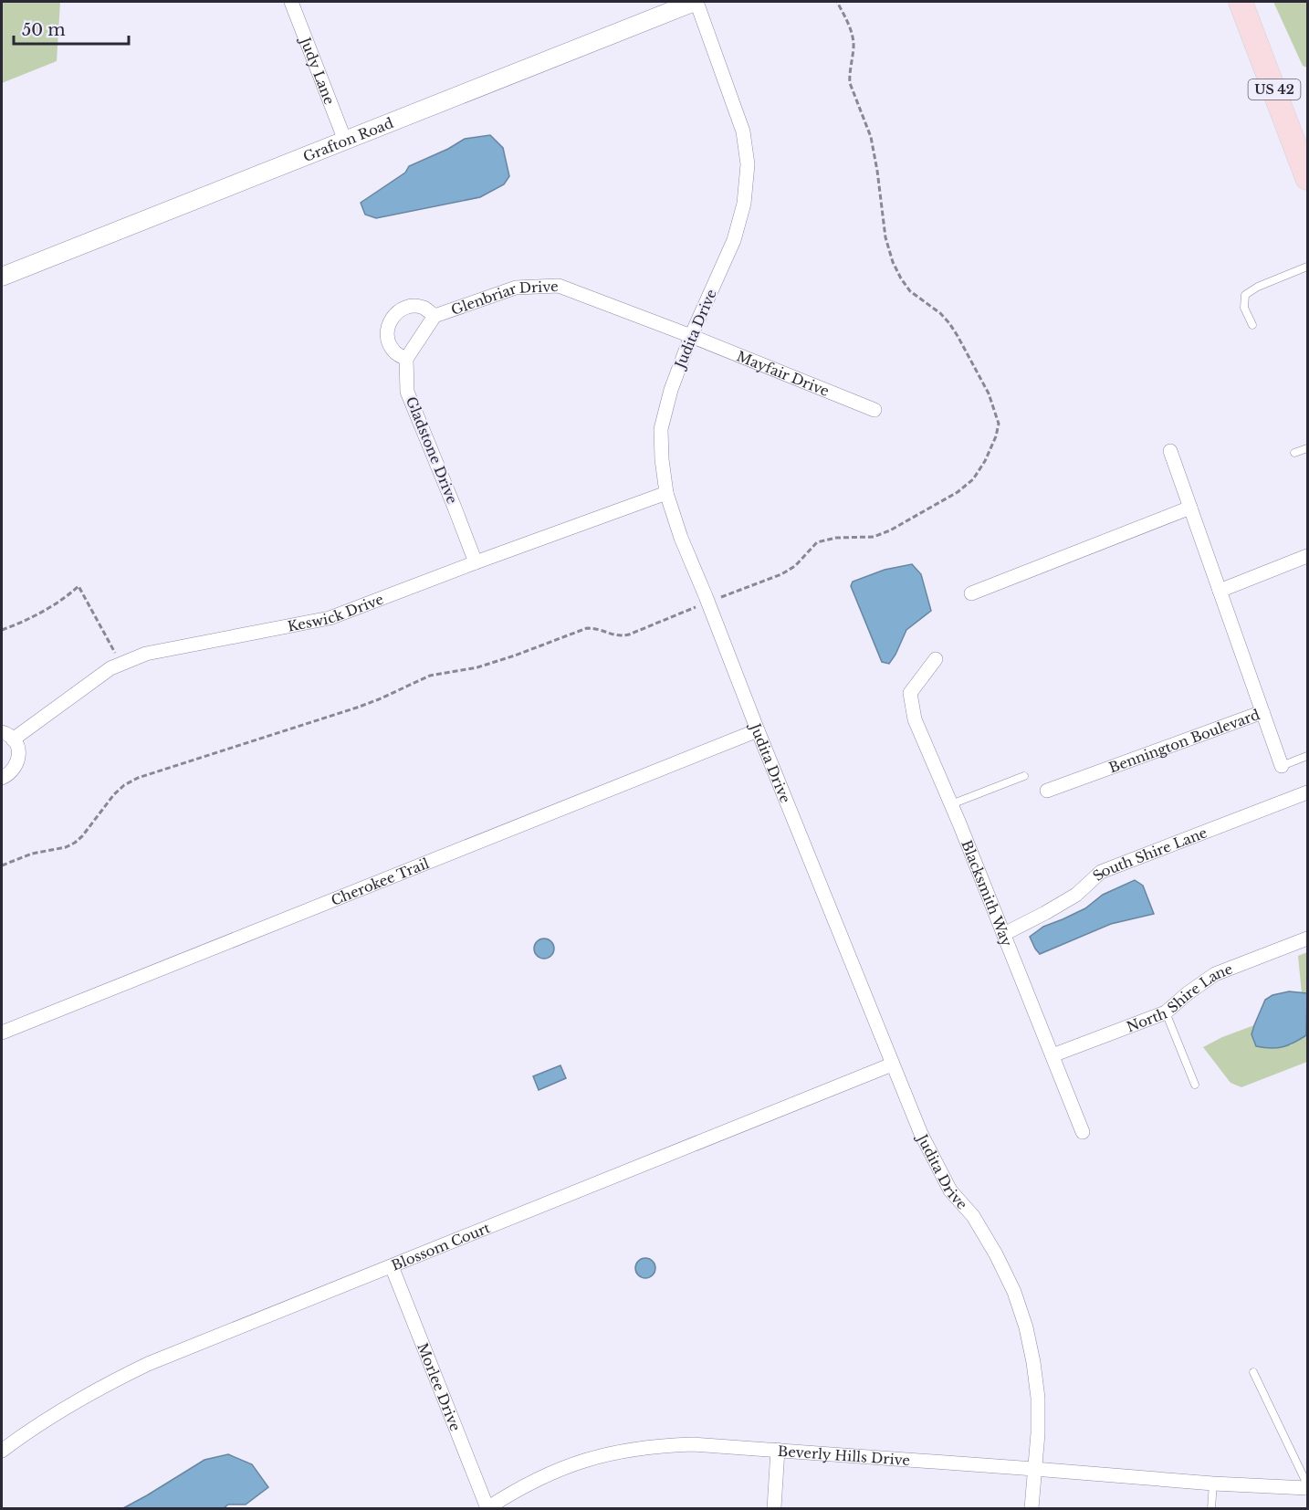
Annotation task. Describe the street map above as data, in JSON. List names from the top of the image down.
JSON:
{
  "streets": {
    "main road": ["US 42"],
    "street": [
      "Judy Lane",
      "Grafton Road",
      "Glenbriar Drive",
      "Judita Drive",
      "Mayfair Drive",
      "Gladstone Drive",
      "Keswick Drive",
      "Bennington Boulevard",
      "South Shire Lane",
      "Cherokee Trail",
      "Blacksmith Way",
      "North Shire Lane",
      "Blossom Court",
      "Morlee Drive",
      "Beverly Hills Drive"
    ]
  },
  "crossings": [
    ["Judy Lane", "Grafton Road"],
    ["Grafton Road", "Judita Drive"],
    ["Glenbriar Drive", "Judita Drive"],
    ["Glenbriar Drive", "Mayfair Drive"],
    ["Glenbriar Drive", "Gladstone Drive"],
    ["Judita Drive", "Mayfair Drive"],
    ["Judita Drive", "Keswick Drive"],
    ["Judita Drive", "Cherokee Trail"],
    ["Judita Drive", "Blossom Court"],
    ["Judita Drive", "Beverly Hills Drive"],
    ["Gladstone Drive", "Keswick Drive"],
    ["South Shire Lane", "Blacksmith Way"],
    ["Blacksmith Way", "North Shire Lane"],
    ["Blossom Court", "Morlee Drive"],
    ["Morlee Drive", "Beverly Hills Drive"]
  ],
  "scale_bar": "50 m"
}
